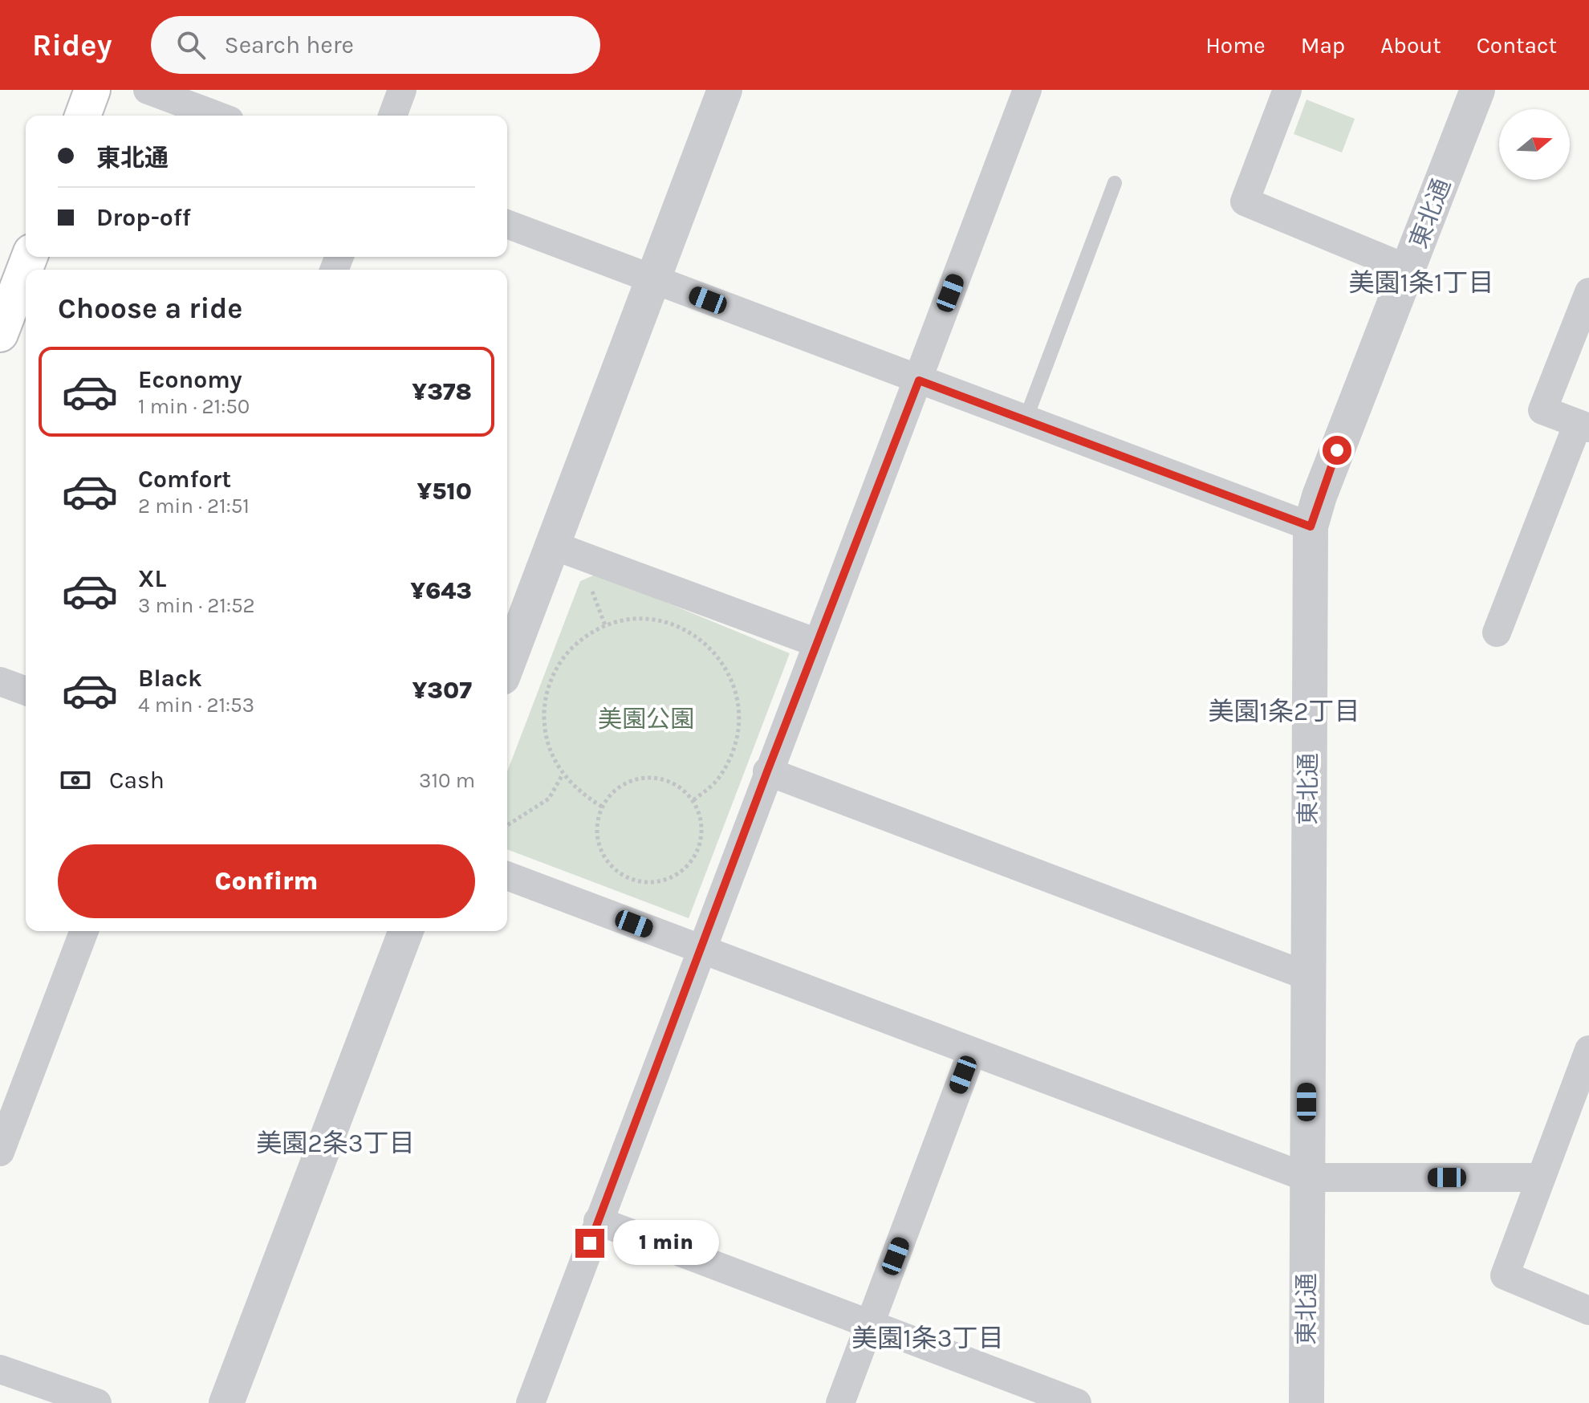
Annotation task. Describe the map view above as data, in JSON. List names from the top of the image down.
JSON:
{
  "streets": {
    "street": ["東北通"]
  },
  "districts": [
    "美園1条1丁目",
    "美園1条2丁目",
    "美園2条3丁目",
    "美園1条3丁目"
  ],
  "parks": ["美園公園"],
  "north": "right",
  "page": {
    "header": "Ridey",
    "search": "Search here",
    "nav": [
      "Home",
      "Map",
      "About",
      "Contact"
    ],
    "banner": ["東北通", "Drop-off"],
    "heading": "Choose a ride",
    "list": [
      {
        "name": "Economy",
        "note": "1 min · 21:50",
        "value": "¥378"
      },
      {
        "name": "Comfort",
        "note": "2 min · 21:51",
        "value": "¥510"
      },
      {
        "name": "XL",
        "note": "3 min · 21:52",
        "value": "¥643"
      },
      {
        "name": "Black",
        "note": "4 min · 21:53",
        "value": "¥307"
      }
    ],
    "pay": ["Cash", "310 m"],
    "buttons": "Confirm",
    "bubble": "1 min"
  }
}
